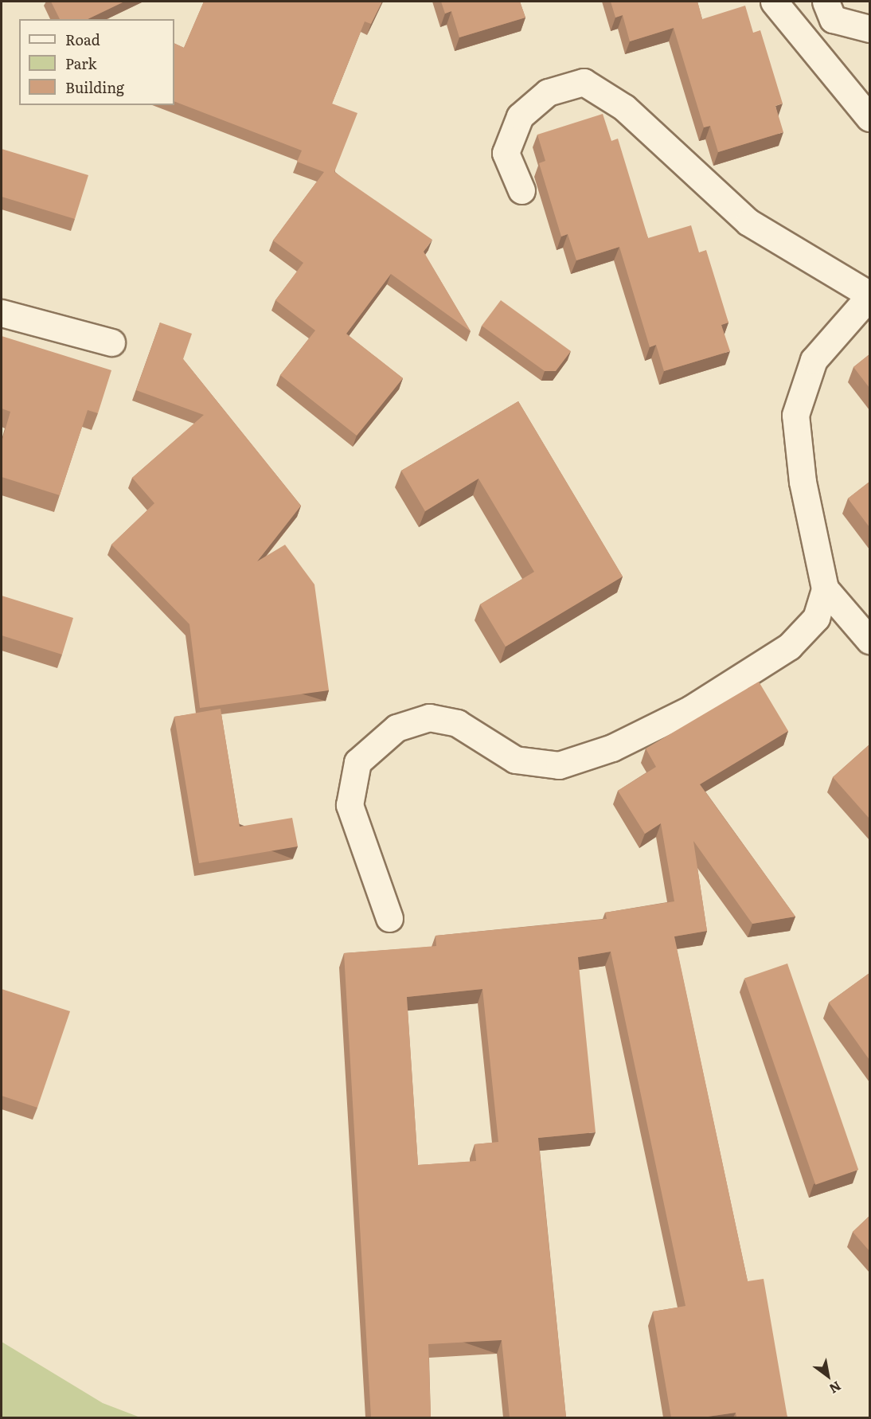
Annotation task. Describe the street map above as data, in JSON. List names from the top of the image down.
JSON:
{
  "legend": ["Road", "Park", "Building"],
  "north": "bottom right"
}
